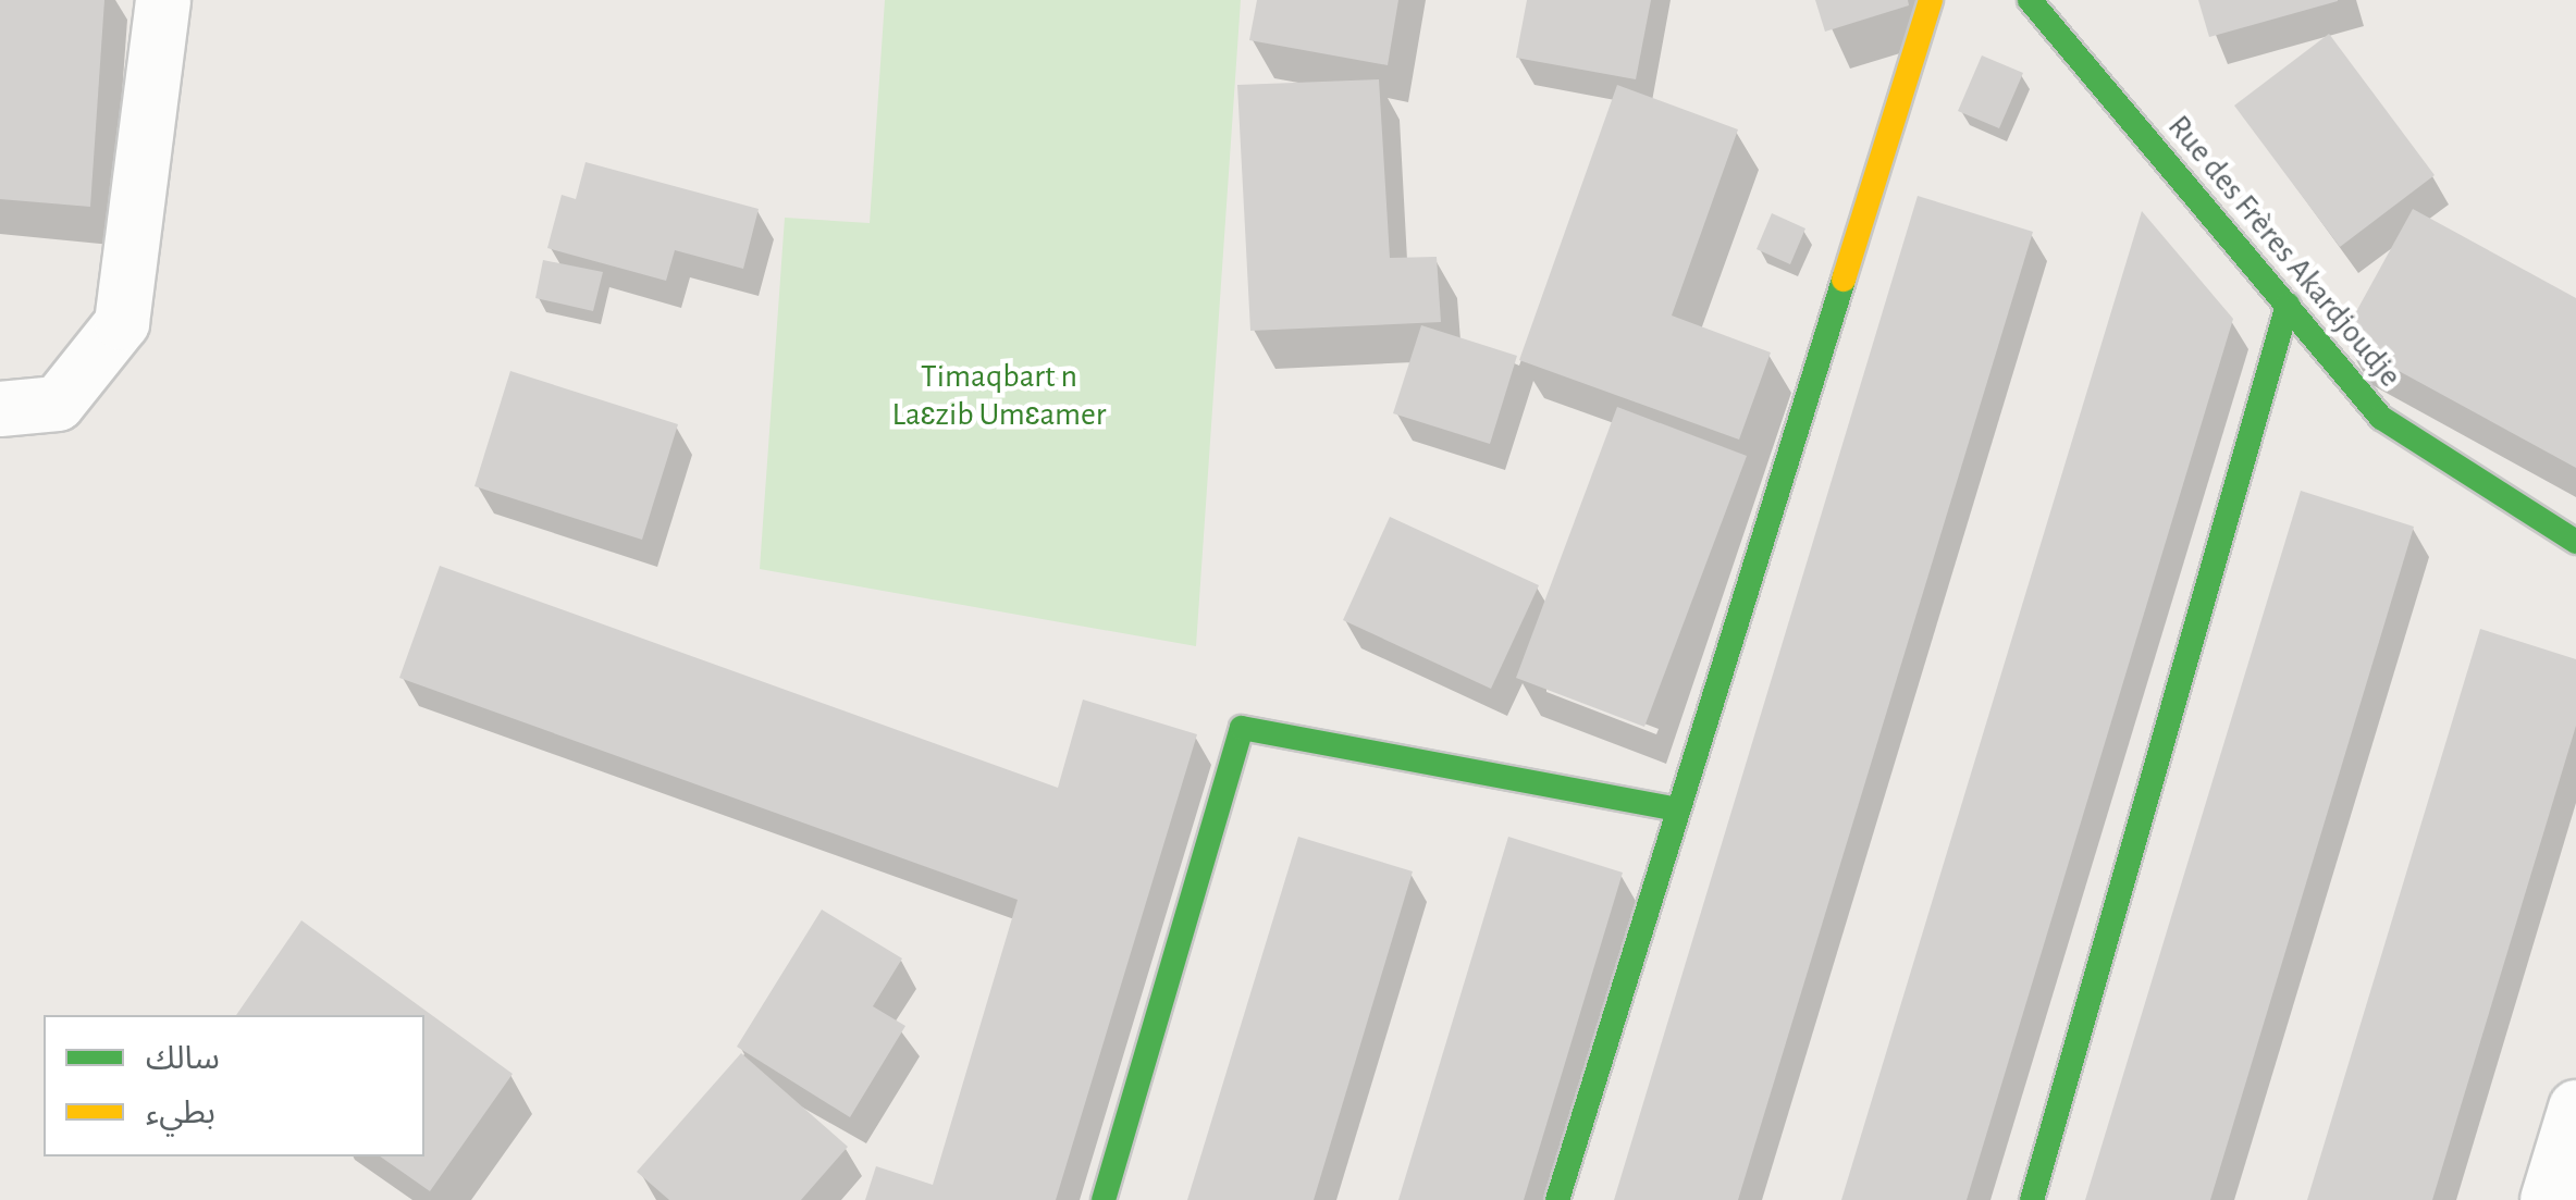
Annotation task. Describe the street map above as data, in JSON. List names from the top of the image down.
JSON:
{
  "streets": {
    "street": ["Rue des Frères Akardjoudje"]
  },
  "parks": ["Timaqbart n Laɛzib Umɛamer"],
  "legend": ["سالك", "بطيء"]
}
